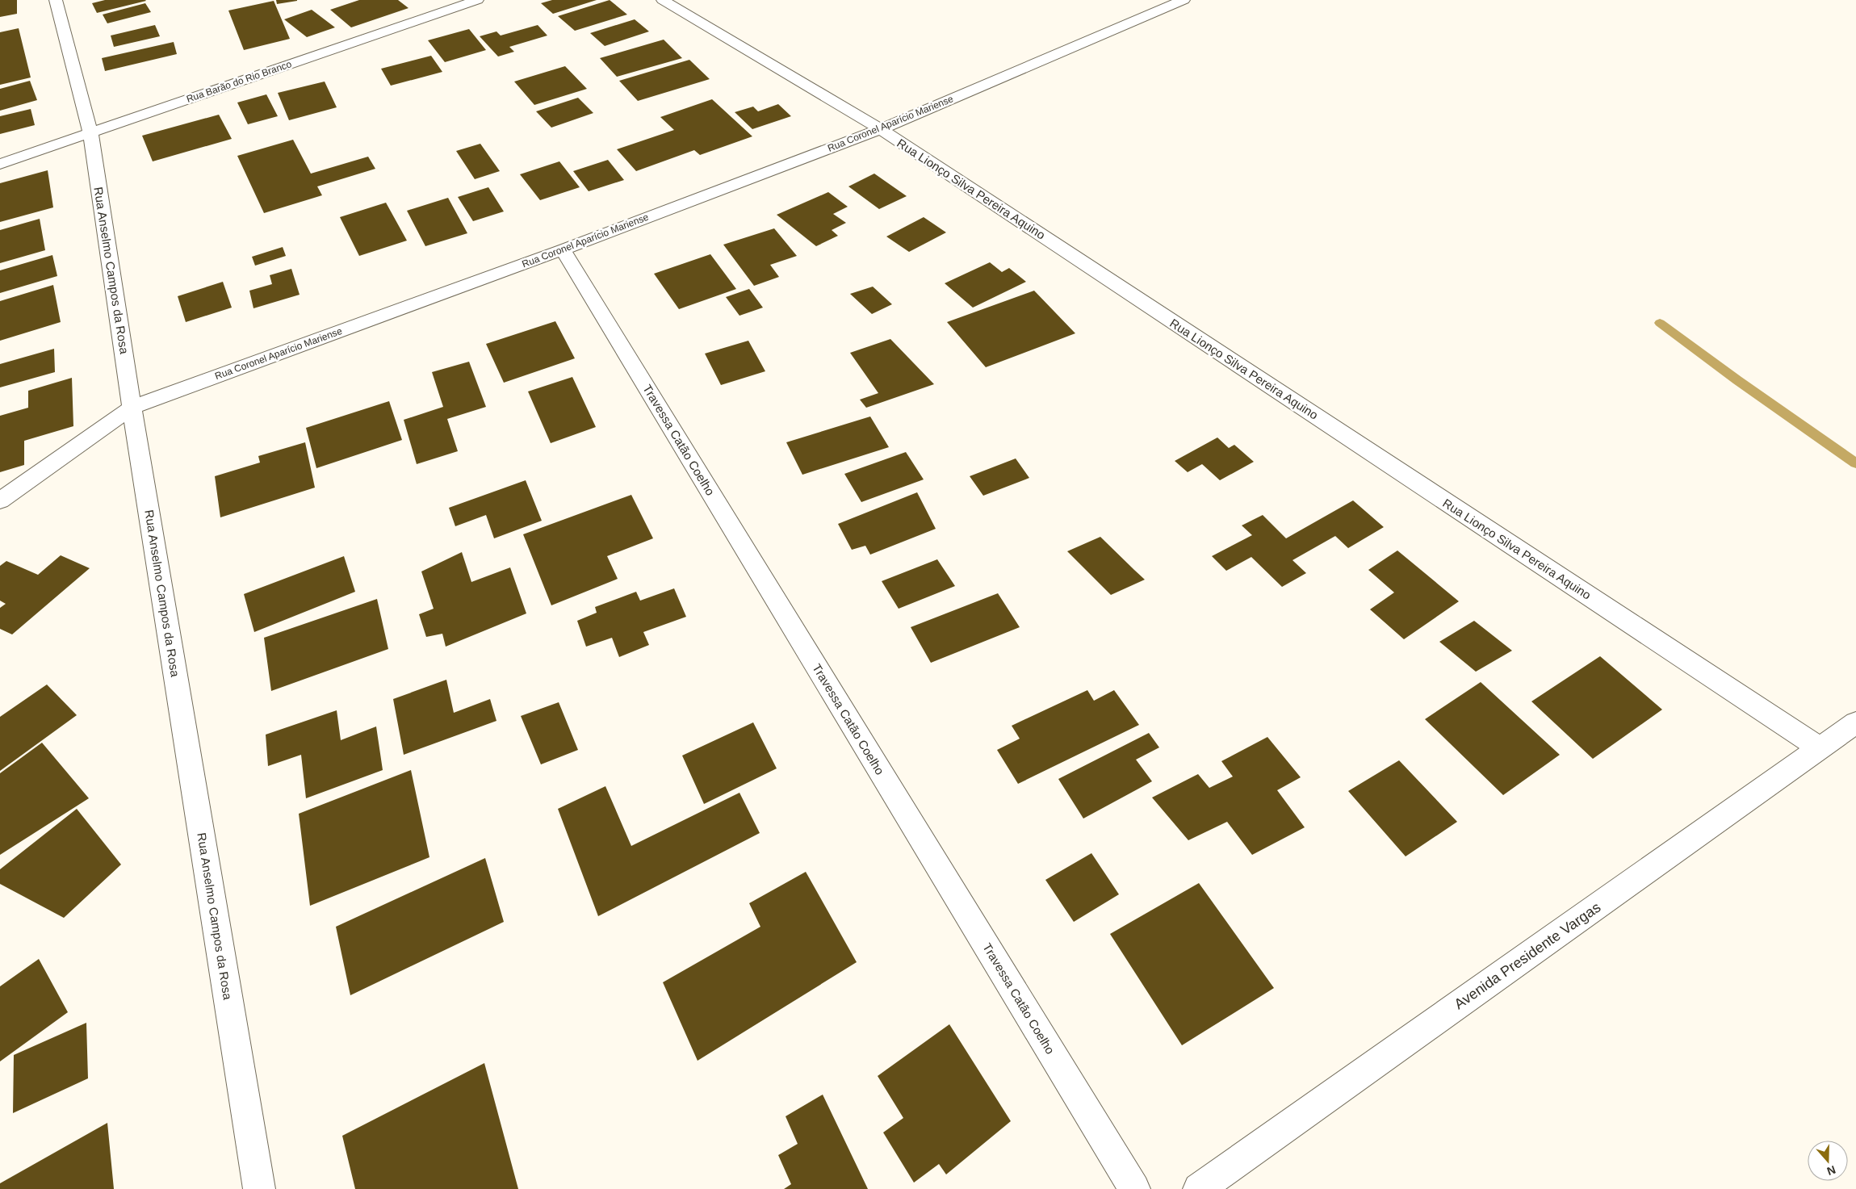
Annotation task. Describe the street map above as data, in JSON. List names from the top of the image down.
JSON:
{
  "streets": {
    "street": [
      "Rua Barão do Rio Branco",
      "Rua Coronel Aparício Mariense",
      "Rua Lionço Silva Pereira Aquino",
      "Rua Anselmo Campos da Rosa",
      "Travessa Catão Coelho",
      "Avenida Presidente Vargas"
    ]
  },
  "crossings": [
    ["Rua Barão do Rio Branco", "Rua Anselmo Campos da Rosa"],
    ["Rua Coronel Aparício Mariense", "Rua Lionço Silva Pereira Aquino"],
    ["Rua Coronel Aparício Mariense", "Rua Anselmo Campos da Rosa"],
    ["Rua Coronel Aparício Mariense", "Travessa Catão Coelho"],
    ["Rua Lionço Silva Pereira Aquino", "Avenida Presidente Vargas"]
  ],
  "north": "bottom"
}
